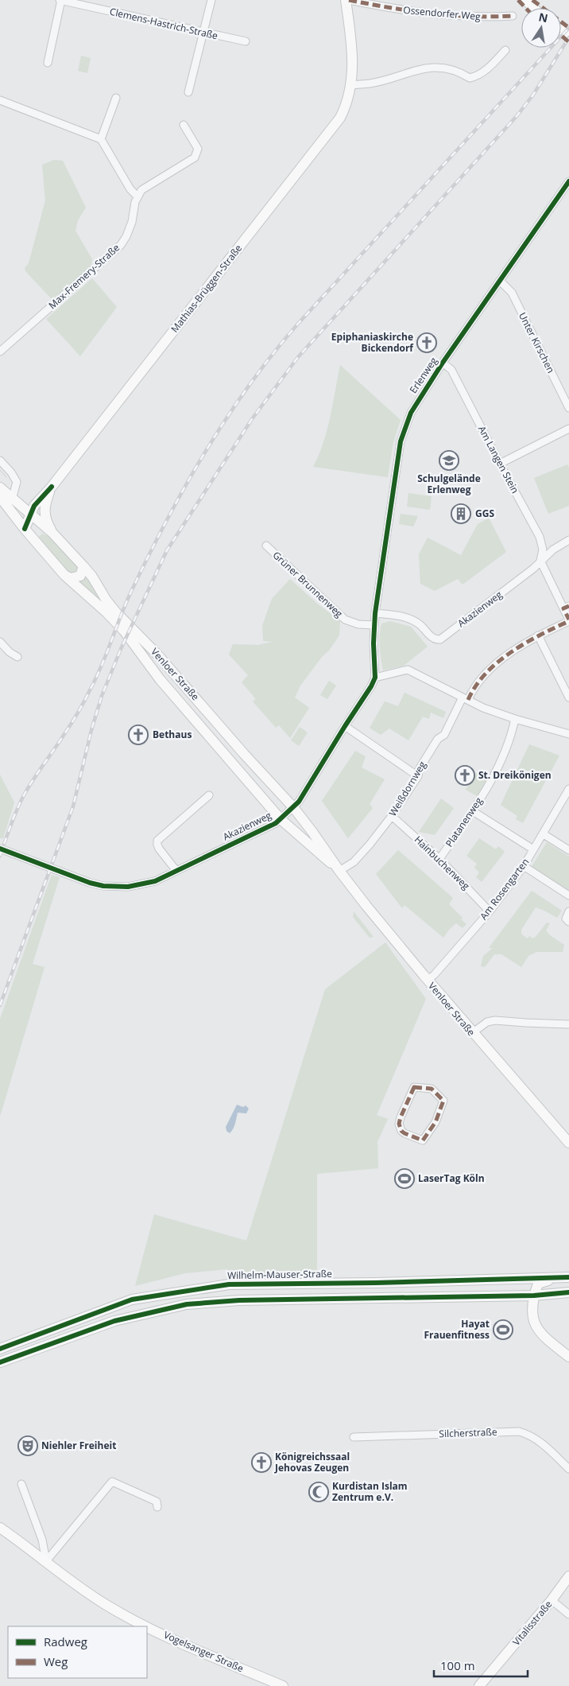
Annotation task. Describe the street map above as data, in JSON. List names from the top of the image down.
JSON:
{
  "streets": {
    "street": [
      "Ossendorfer Weg",
      "Clemens-Hastrich-Straße",
      "Max-Fremery-Straße",
      "Mathias-Brüggen-Straße",
      "Unter Kirschen",
      "Erlenweg",
      "Am Langen Stein",
      "Grüner Brunnenweg",
      "Akazienweg",
      "Venloer Straße",
      "Weißdornweg",
      "Platanenweg",
      "Hainbuchenweg",
      "Am Rosengarten",
      "Wilhelm-Mauser-Straße",
      "Silcherstraße",
      "Vitalisstraße",
      "Vogelsanger Straße"
    ]
  },
  "crossings": [
    ["Ossendorfer Weg", "Mathias-Brüggen-Straße"],
    ["Mathias-Brüggen-Straße", "Venloer Straße"],
    ["Unter Kirschen", "Erlenweg"],
    ["Erlenweg", "Am Langen Stein"],
    ["Erlenweg", "Akazienweg"],
    ["Am Langen Stein", "Akazienweg"],
    ["Am Langen Stein", "Weißdornweg"],
    ["Grüner Brunnenweg", "Akazienweg"],
    ["Akazienweg", "Venloer Straße"],
    ["Akazienweg", "Weißdornweg"],
    ["Venloer Straße", "Weißdornweg"],
    ["Venloer Straße", "Am Rosengarten"],
    ["Weißdornweg", "Hainbuchenweg"],
    ["Platanenweg", "Hainbuchenweg"],
    ["Hainbuchenweg", "Am Rosengarten"]
  ],
  "places": {
    "church": [
      "Epiphaniaskirche Bickendorf",
      "Bethaus",
      "St. Dreikönigen",
      "Königreichssaal Jehovas Zeugen"
    ],
    "school or university": ["Schulgelände Erlenweg"],
    "building": ["GGS"],
    "sports": ["LaserTag Köln", "Hayat Frauenfitness"],
    "theatre": ["Niehler Freiheit"],
    "mosque": ["Kurdistan Islam Zentrum e.V."]
  },
  "legend": ["Radweg", "Weg"],
  "scale_bar": "100 m",
  "north": "top"
}
